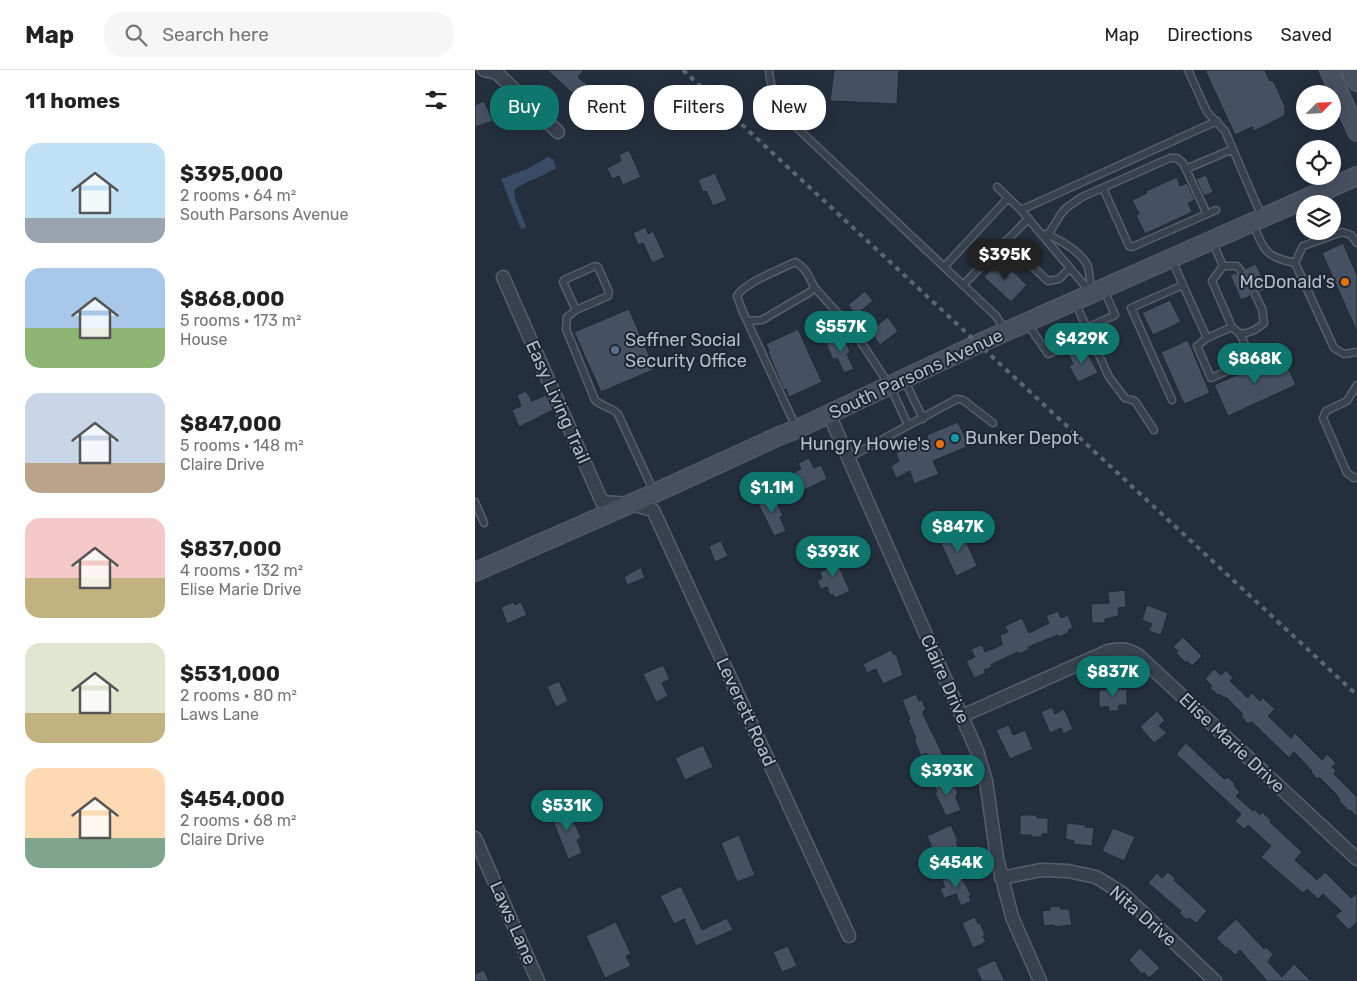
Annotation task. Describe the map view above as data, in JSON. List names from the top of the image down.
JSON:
{
  "streets": {
    "main road": ["South Parsons Avenue"],
    "street": [
      "Easy Living Trail",
      "Claire Drive",
      "Leverett Road",
      "Elise Marie Drive",
      "Nita Drive",
      "Laws Lane"
    ]
  },
  "crossings": [
    ["South Parsons Avenue", "Easy Living Trail"],
    ["South Parsons Avenue", "Claire Drive"],
    ["South Parsons Avenue", "Leverett Road"],
    ["Easy Living Trail", "Leverett Road"],
    ["Claire Drive", "Elise Marie Drive"],
    ["Claire Drive", "Nita Drive"]
  ],
  "places": [
    "McDonald's",
    "Seffner Social Security Office",
    "Bunker Depot",
    "Hungry Howie's"
  ],
  "north": "top right",
  "page": {
    "header": "Map",
    "search": "Search here",
    "nav": ["Map", "Directions", "Saved"],
    "heading": "11 homes",
    "chip": [
      "Buy",
      "Rent",
      "Filters",
      "New"
    ],
    "list": [
      {
        "name": "$395,000",
        "note": "2 rooms · 64 m² · South Parsons Avenue"
      },
      {
        "name": "$868,000",
        "note": "5 rooms · 173 m² · House"
      },
      {
        "name": "$847,000",
        "note": "5 rooms · 148 m² · Claire Drive"
      },
      {
        "name": "$837,000",
        "note": "4 rooms · 132 m² · Elise Marie Drive"
      },
      {
        "name": "$531,000",
        "note": "2 rooms · 80 m² · Laws Lane"
      },
      {
        "name": "$454,000",
        "note": "2 rooms · 68 m² · Claire Drive"
      }
    ],
    "price": [
      "$395K",
      "$557K",
      "$429K",
      "$868K",
      "$1.1M",
      "$847K",
      "$393K",
      "$837K",
      "$393K",
      "$531K",
      "$454K"
    ]
  }
}
